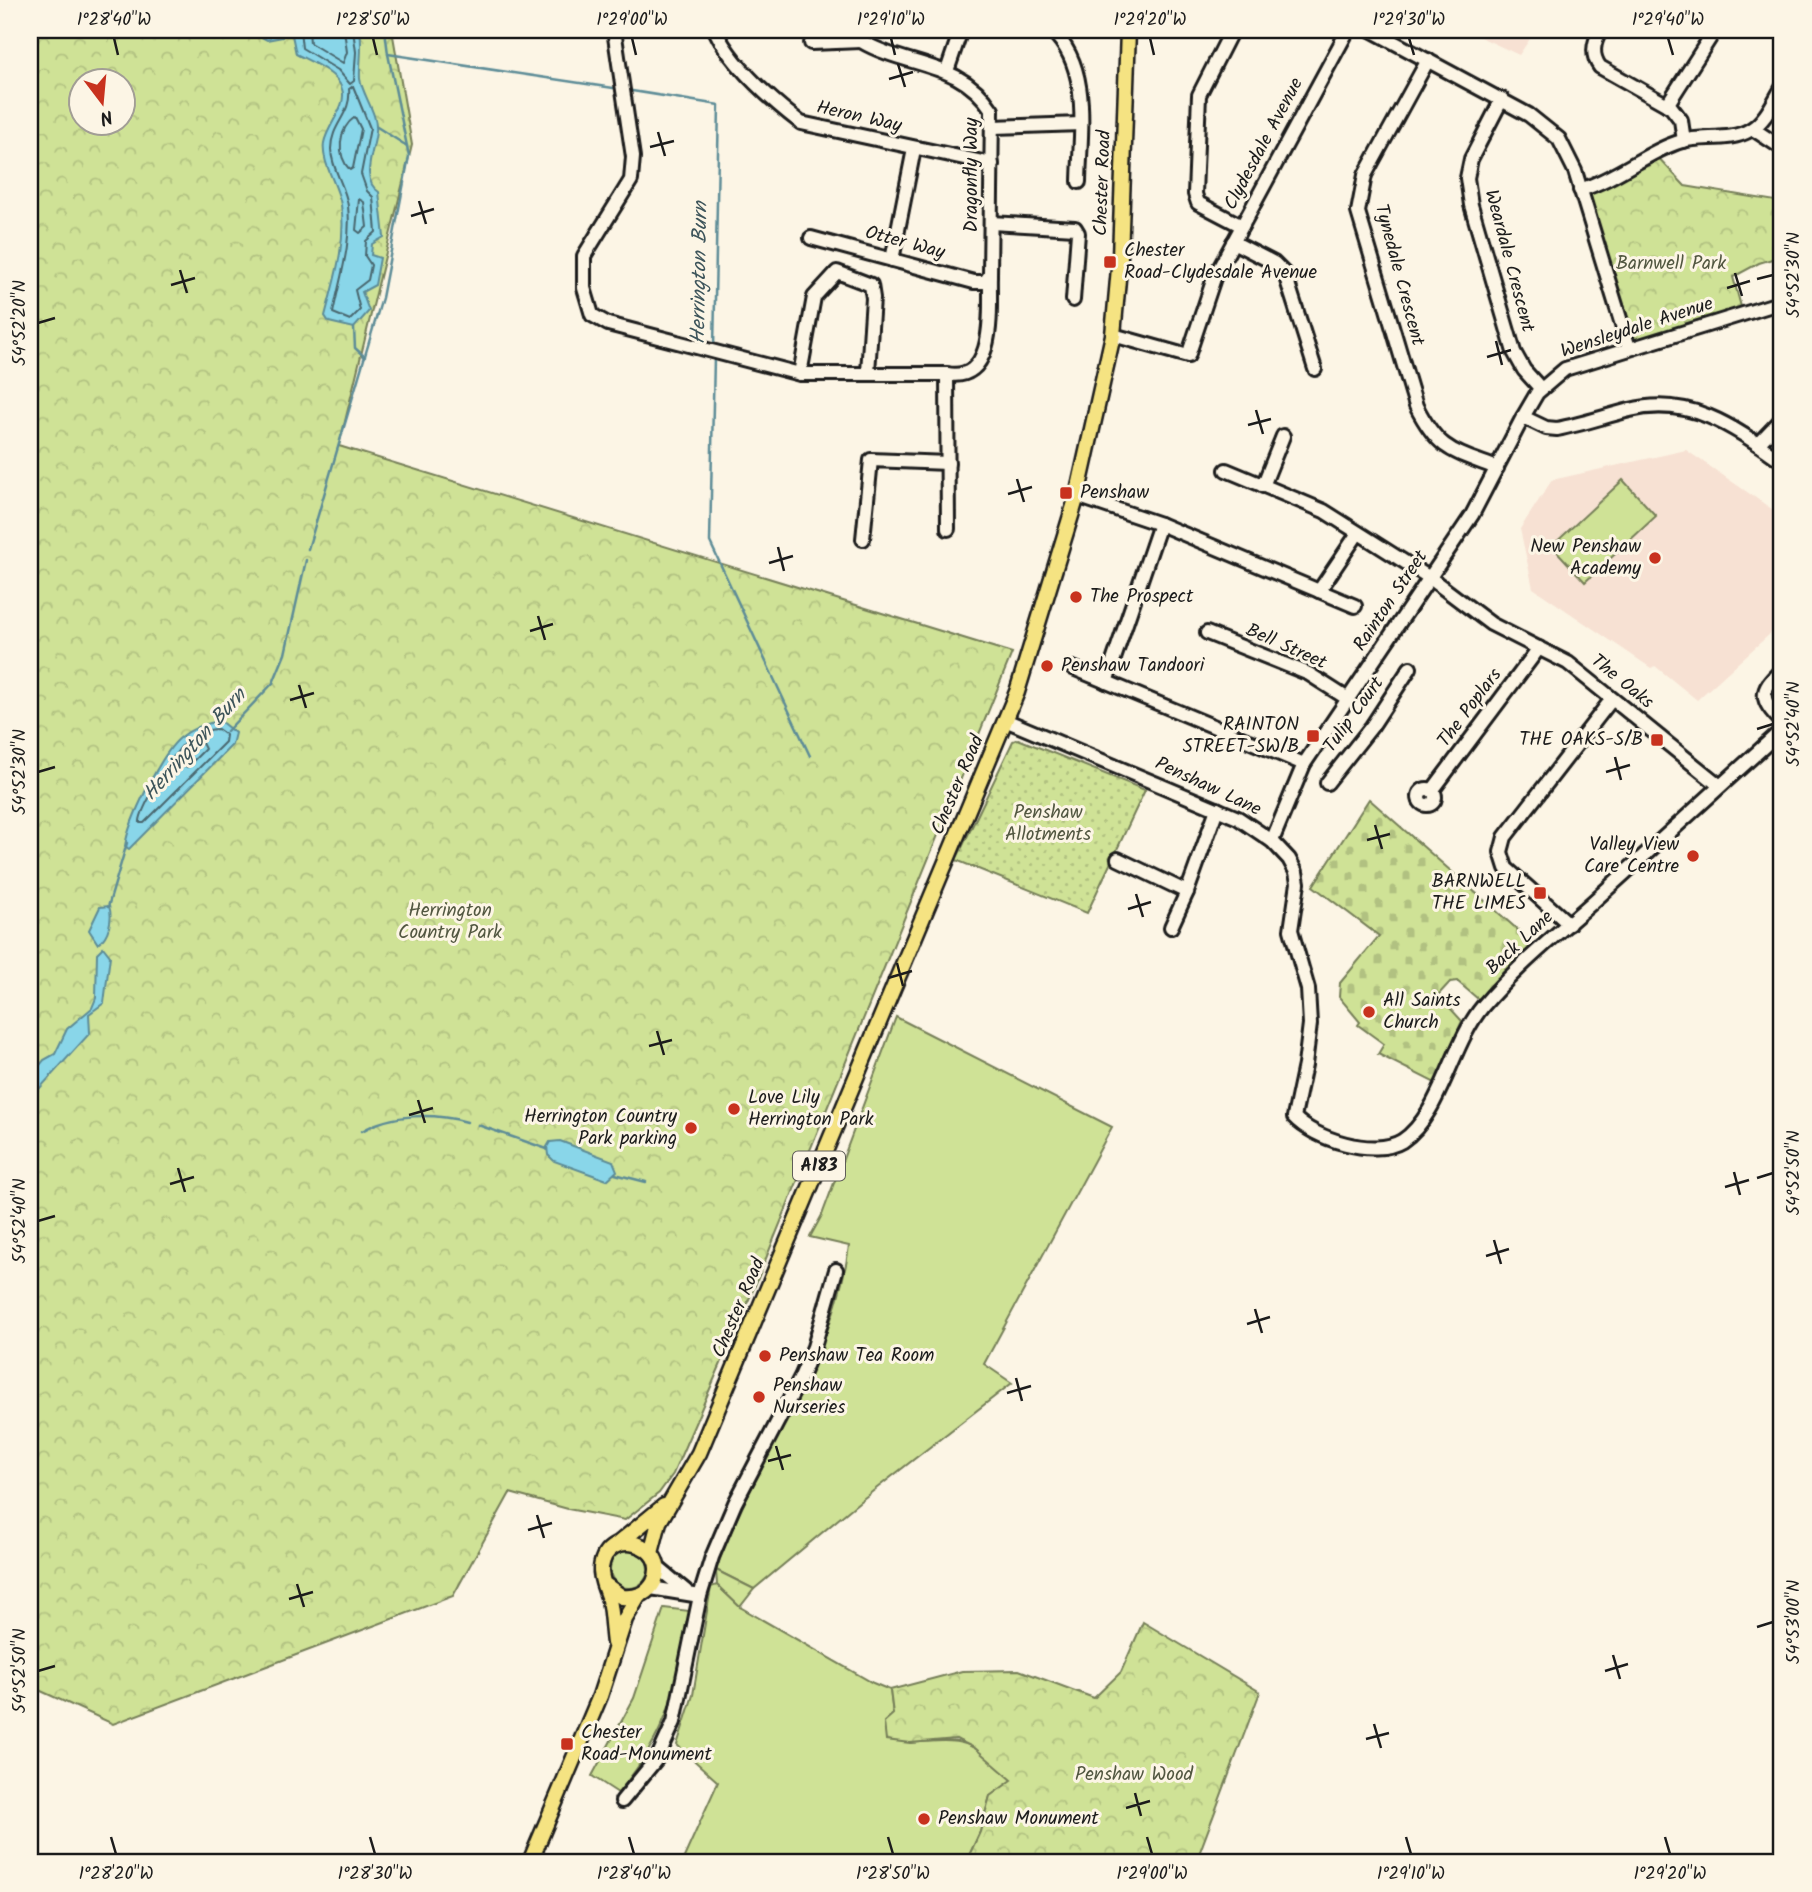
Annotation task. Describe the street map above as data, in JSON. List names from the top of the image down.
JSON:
{
  "streets": {
    "main road": ["Chester Road", "A183"],
    "street": [
      "Heron Way",
      "Clydesdale Avenue",
      "Dragonfly Way",
      "Otter Way",
      "Weardale Crescent",
      "Tynedale Crescent",
      "Wensleydale Avenue",
      "Rainton Street",
      "Bell Street",
      "The Oaks",
      "The Poplars",
      "Tulip Court",
      "Penshaw Lane",
      "Back Lane"
    ]
  },
  "crossings": [
    ["Heron Way", "Dragonfly Way"],
    ["Clydesdale Avenue", "Chester Road"],
    ["Dragonfly Way", "Otter Way"],
    ["Chester Road", "Penshaw Lane"],
    ["Weardale Crescent", "Wensleydale Avenue"],
    ["Tynedale Crescent", "Wensleydale Avenue"],
    ["Tynedale Crescent", "Rainton Street"],
    ["Wensleydale Avenue", "Rainton Street"],
    ["Rainton Street", "Bell Street"],
    ["Rainton Street", "The Oaks"],
    ["Rainton Street", "Penshaw Lane"],
    ["The Oaks", "The Poplars"],
    ["The Oaks", "Back Lane"],
    ["Penshaw Lane", "Back Lane"]
  ],
  "water": ["Herrington Burn"],
  "parks": [
    "Barnwell Park",
    "Penshaw Allotments",
    "Herrington Country Park",
    "Penshaw Wood"
  ],
  "places": {
    "transit": [
      "Chester Road-Clydesdale Avenue",
      "Penshaw",
      "RAINTON STREET-SW/B",
      "THE OAKS-S/B",
      "BARNWELL THE LIMES",
      "Chester Road-Monument"
    ],
    "other": [
      "New Penshaw Academy",
      "The Prospect",
      "Penshaw Tandoori",
      "Valley View Care Centre",
      "All Saints Church",
      "Love Lily Herrington Park",
      "Herrington Country Park parking",
      "Penshaw Tea Room",
      "Penshaw Nurseries",
      "Penshaw Monument"
    ]
  },
  "north": "bottom",
  "coordinates": [
    "1°28'40\"W",
    "1°28'50\"W",
    "1°29'00\"W",
    "1°29'10\"W",
    "1°29'20\"W",
    "1°29'30\"W",
    "1°29'40\"W",
    "54°52'30\"N",
    "54°52'20\"N",
    "54°52'40\"N",
    "54°52'50\"N",
    "54°53'00\"N",
    "1°28'20\"W",
    "1°28'30\"W"
  ]
}
